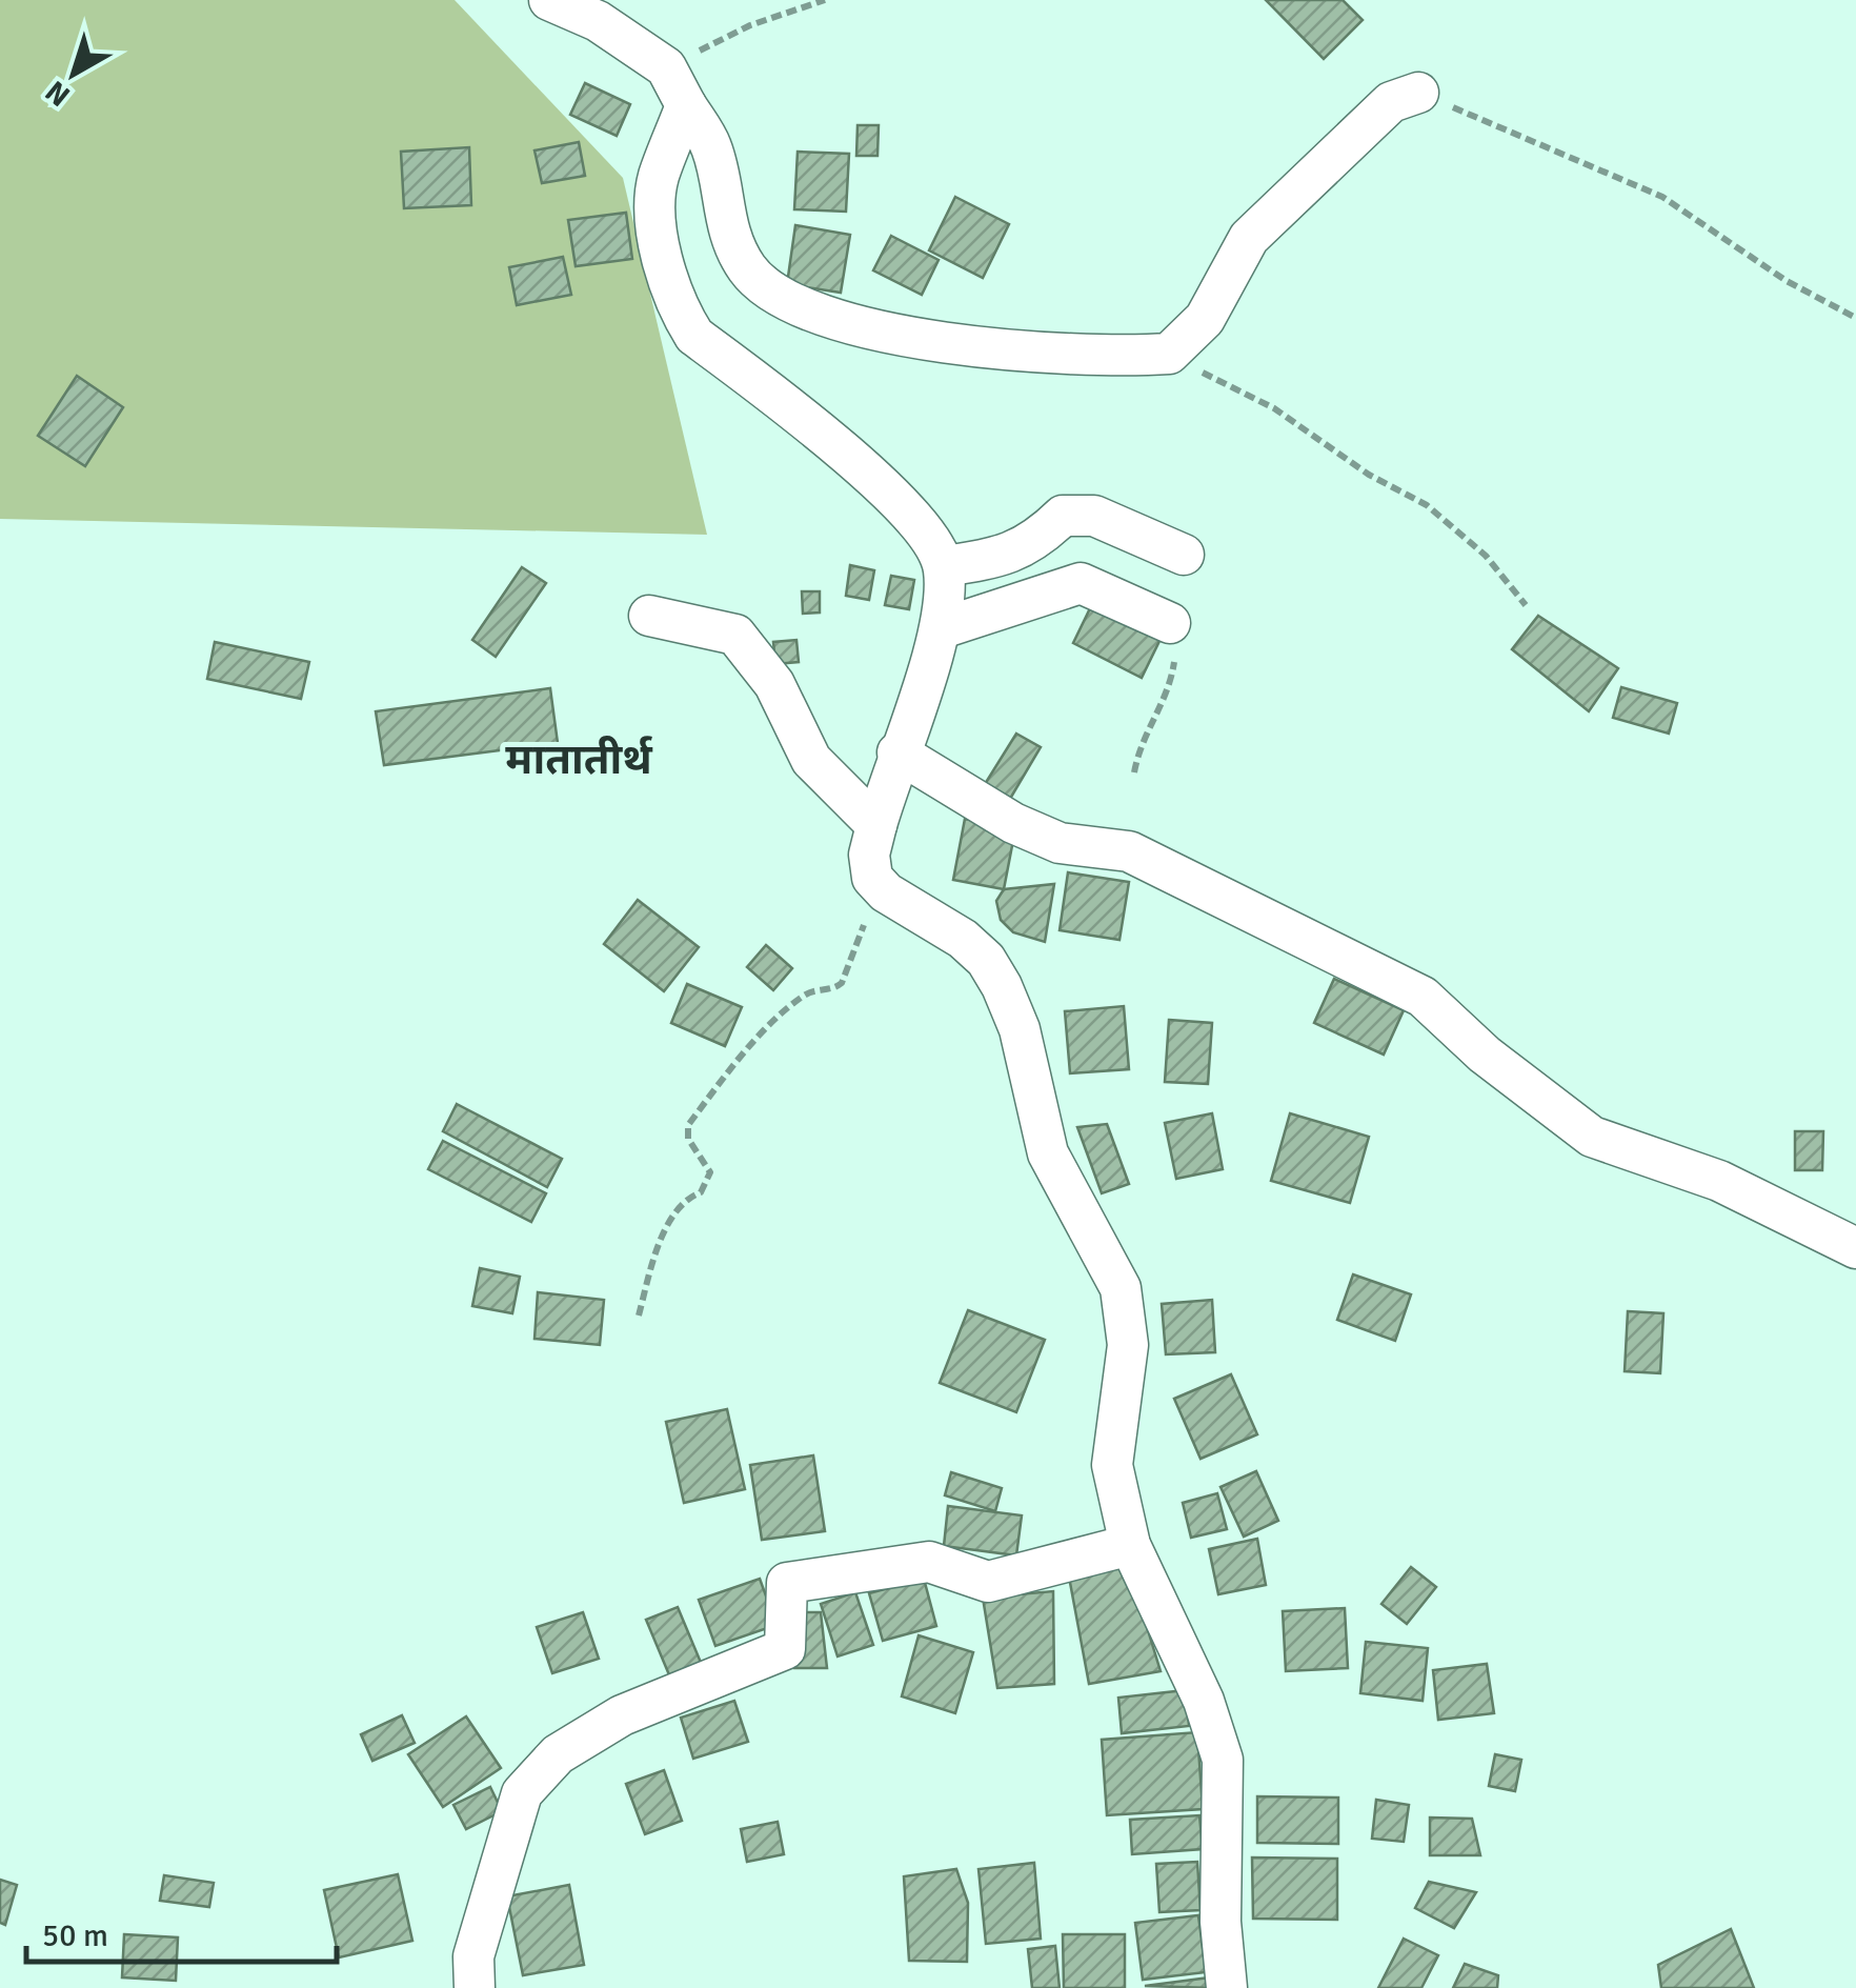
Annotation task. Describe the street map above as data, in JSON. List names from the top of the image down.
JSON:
{
  "districts": ["मातातीर्थ"],
  "scale_bar": "50 m",
  "north": "bottom left"
}
